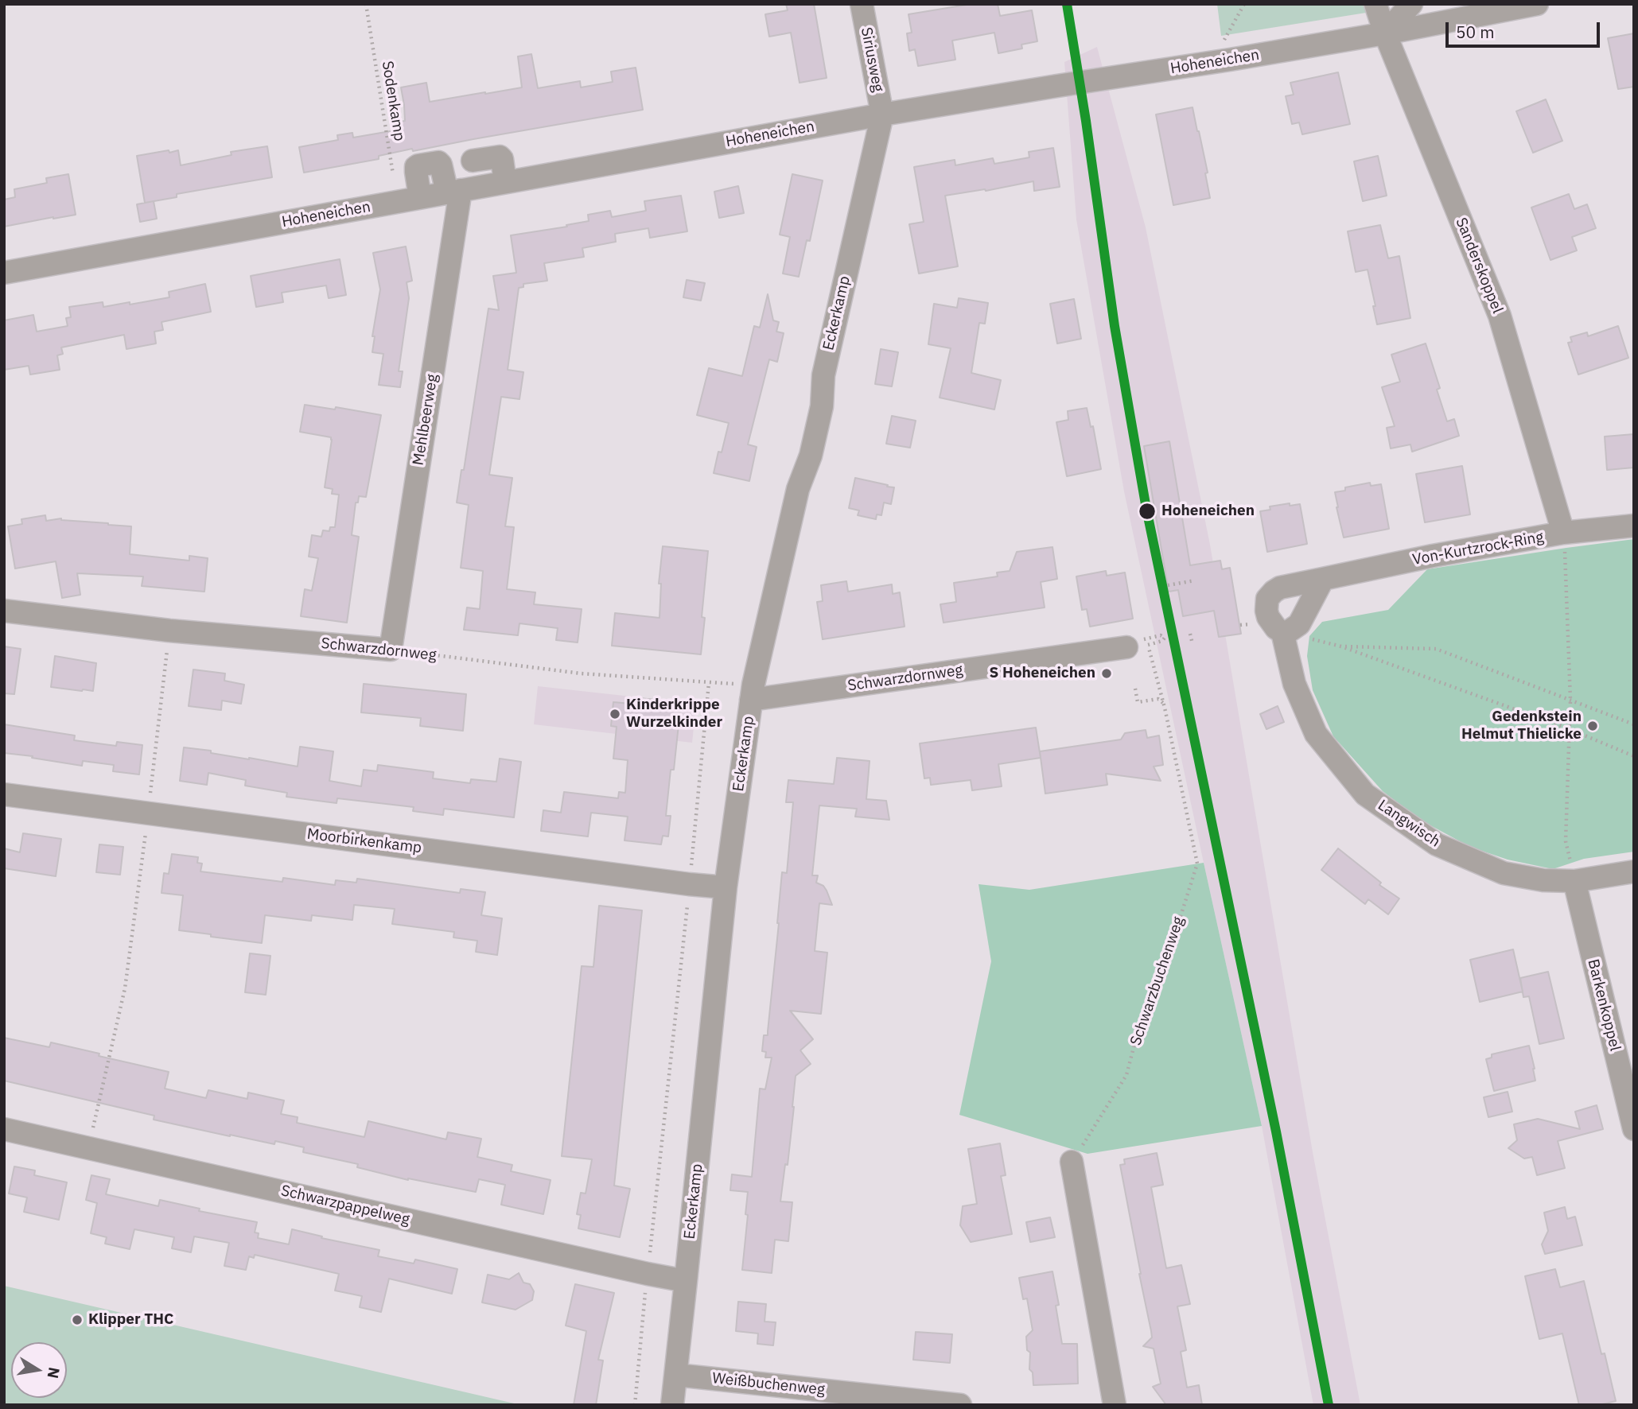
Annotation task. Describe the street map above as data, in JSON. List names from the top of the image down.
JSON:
{
  "streets": {
    "street": [
      "Siriusweg",
      "Hoheneichen",
      "Sanderskoppel",
      "Eckerkamp",
      "Mehlbeerweg",
      "Von-Kurtzrock-Ring",
      "Schwarzdornweg",
      "Langwisch",
      "Moorbirkenkamp",
      "Barkenkoppel",
      "Schwarzpappelweg",
      "Weißbuchenweg"
    ],
    "path": ["Sodenkamp", "Schwarzbuchenweg"]
  },
  "crossings": [
    ["Siriusweg", "Hoheneichen"],
    ["Siriusweg", "Eckerkamp"],
    ["Hoheneichen", "Sodenkamp"],
    ["Hoheneichen", "Sanderskoppel"],
    ["Hoheneichen", "Eckerkamp"],
    ["Hoheneichen", "Mehlbeerweg"],
    ["Sanderskoppel", "Von-Kurtzrock-Ring"],
    ["Eckerkamp", "Schwarzdornweg"],
    ["Eckerkamp", "Moorbirkenkamp"],
    ["Eckerkamp", "Schwarzpappelweg"],
    ["Eckerkamp", "Weißbuchenweg"],
    ["Mehlbeerweg", "Schwarzdornweg"],
    ["Von-Kurtzrock-Ring", "Langwisch"],
    ["Schwarzdornweg", "Schwarzbuchenweg"],
    ["Langwisch", "Barkenkoppel"]
  ],
  "places": [
    "Hoheneichen",
    "S Hoheneichen",
    "Kinderkrippe Wurzelkinder",
    "Gedenkstein Helmut Thielicke",
    "Klipper THC"
  ],
  "scale_bar": "50 m",
  "north": "right"
}
